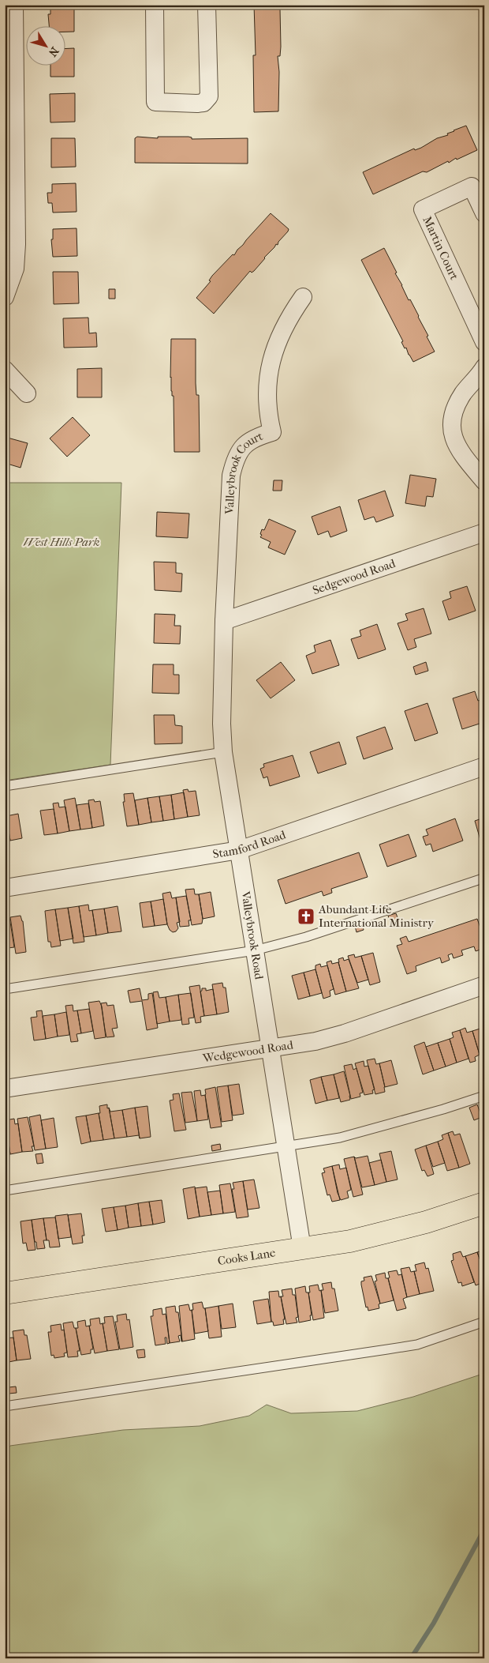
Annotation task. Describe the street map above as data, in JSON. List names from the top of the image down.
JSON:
{
  "streets": {
    "main road": ["Cooks Lane"],
    "street": [
      "Martin Court",
      "Valleybrook Court",
      "Sedgewood Road",
      "Stamford Road",
      "Valleybrook Road",
      "Wedgewood Road"
    ]
  },
  "crossings": [
    ["Valleybrook Court", "Sedgewood Road"],
    ["Valleybrook Court", "Valleybrook Road"],
    ["Sedgewood Road", "Valleybrook Road"],
    ["Stamford Road", "Valleybrook Road"],
    ["Valleybrook Road", "Wedgewood Road"],
    ["Valleybrook Road", "Cooks Lane"]
  ],
  "parks": ["West Hills Park"],
  "places": {
    "church": ["Abundant Life International Ministry"]
  },
  "north": "bottom right"
}
